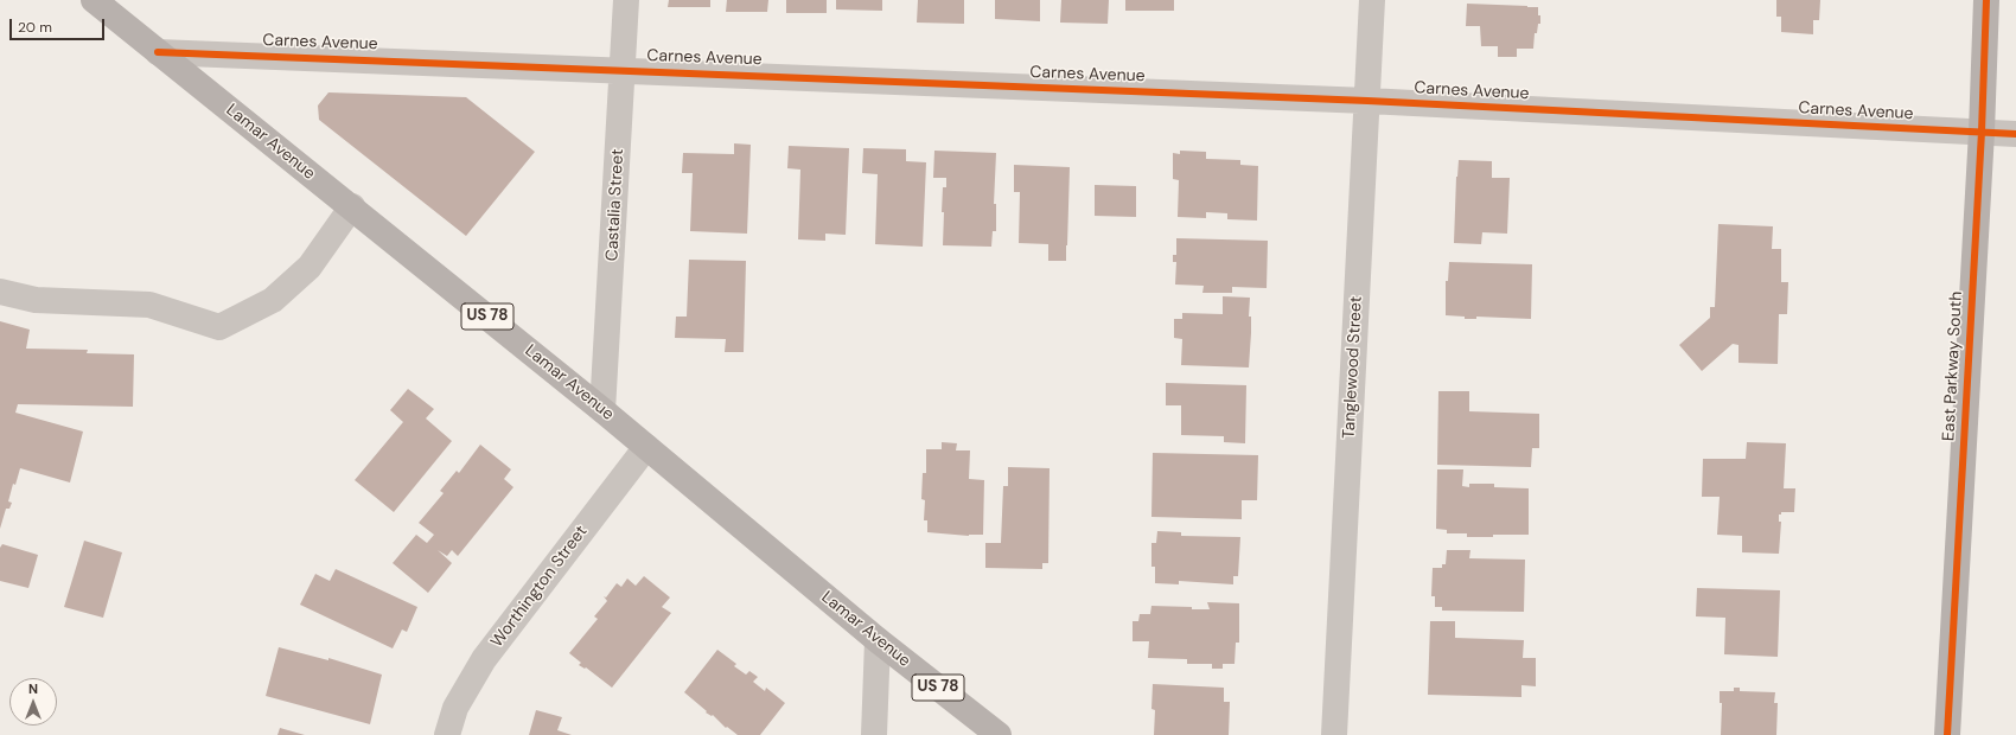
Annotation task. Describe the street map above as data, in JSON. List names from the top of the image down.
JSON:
{
  "streets": {
    "main road": ["Lamar Avenue", "US 78", "East Parkway South"],
    "street": [
      "Carnes Avenue",
      "Castalia Street",
      "Tanglewood Street",
      "Worthington Street"
    ]
  },
  "crossings": [
    ["Carnes Avenue", "Lamar Avenue"],
    ["Carnes Avenue", "Castalia Street"],
    ["Carnes Avenue", "East Parkway South"],
    ["Carnes Avenue", "Tanglewood Street"],
    ["Lamar Avenue", "Castalia Street"],
    ["Lamar Avenue", "Worthington Street"]
  ],
  "scale_bar": "20 m",
  "north": "top"
}
